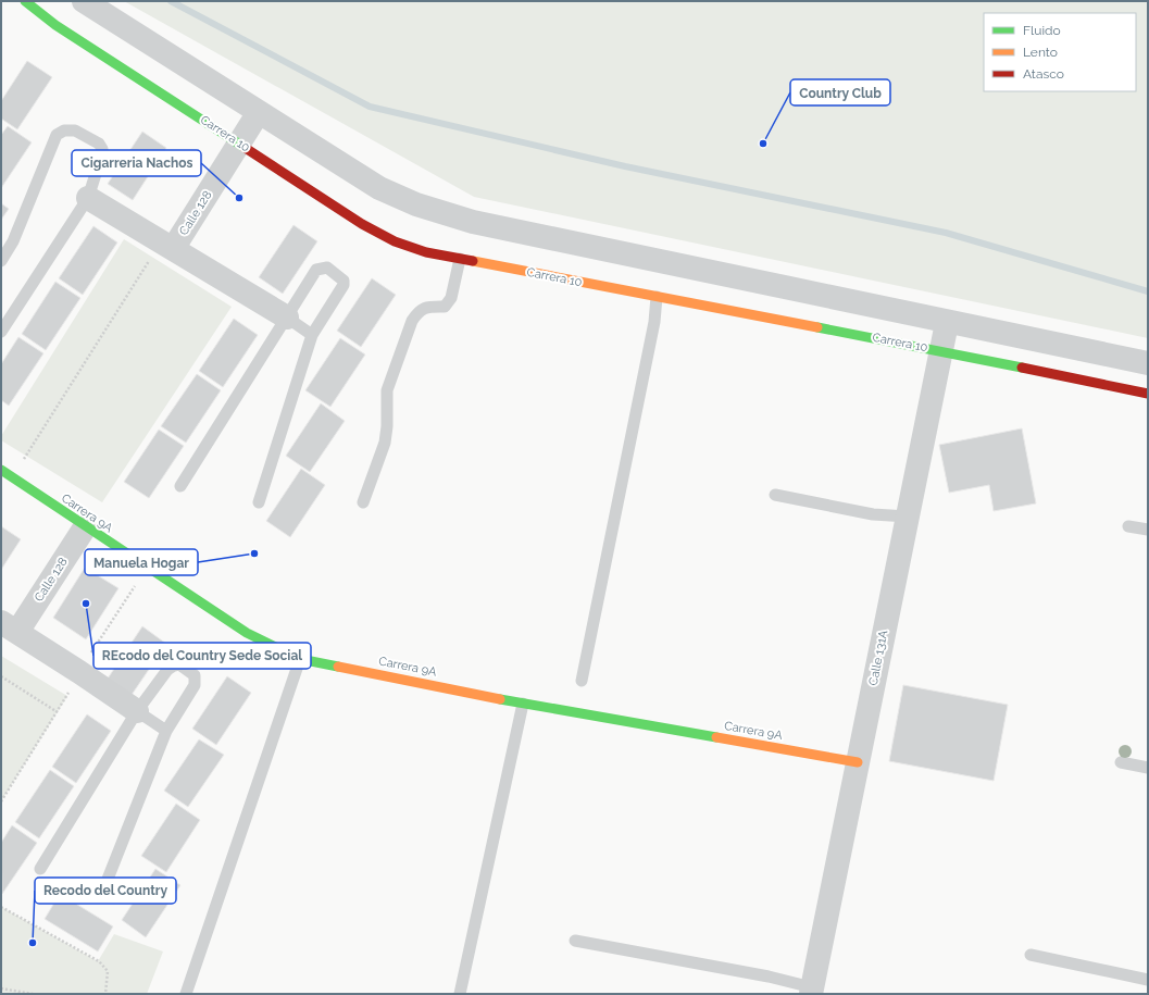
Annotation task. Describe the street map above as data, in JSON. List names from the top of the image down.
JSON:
{
  "streets": {
    "street": [
      "Carrera 10",
      "Calle 128",
      "Carrera 9A",
      "Calle 131A"
    ]
  },
  "crossings": [
    ["Carrera 10", "Calle 128"],
    ["Carrera 10", "Calle 131A"],
    ["Calle 128", "Carrera 9A"],
    ["Carrera 9A", "Calle 131A"]
  ],
  "places": [
    "Country Club",
    "Cigarreria Nachos",
    "Manuela Hogar",
    "REcodo del Country Sede Social",
    "Recodo del Country"
  ],
  "legend": ["Fluido", "Lento", "Atasco"]
}
